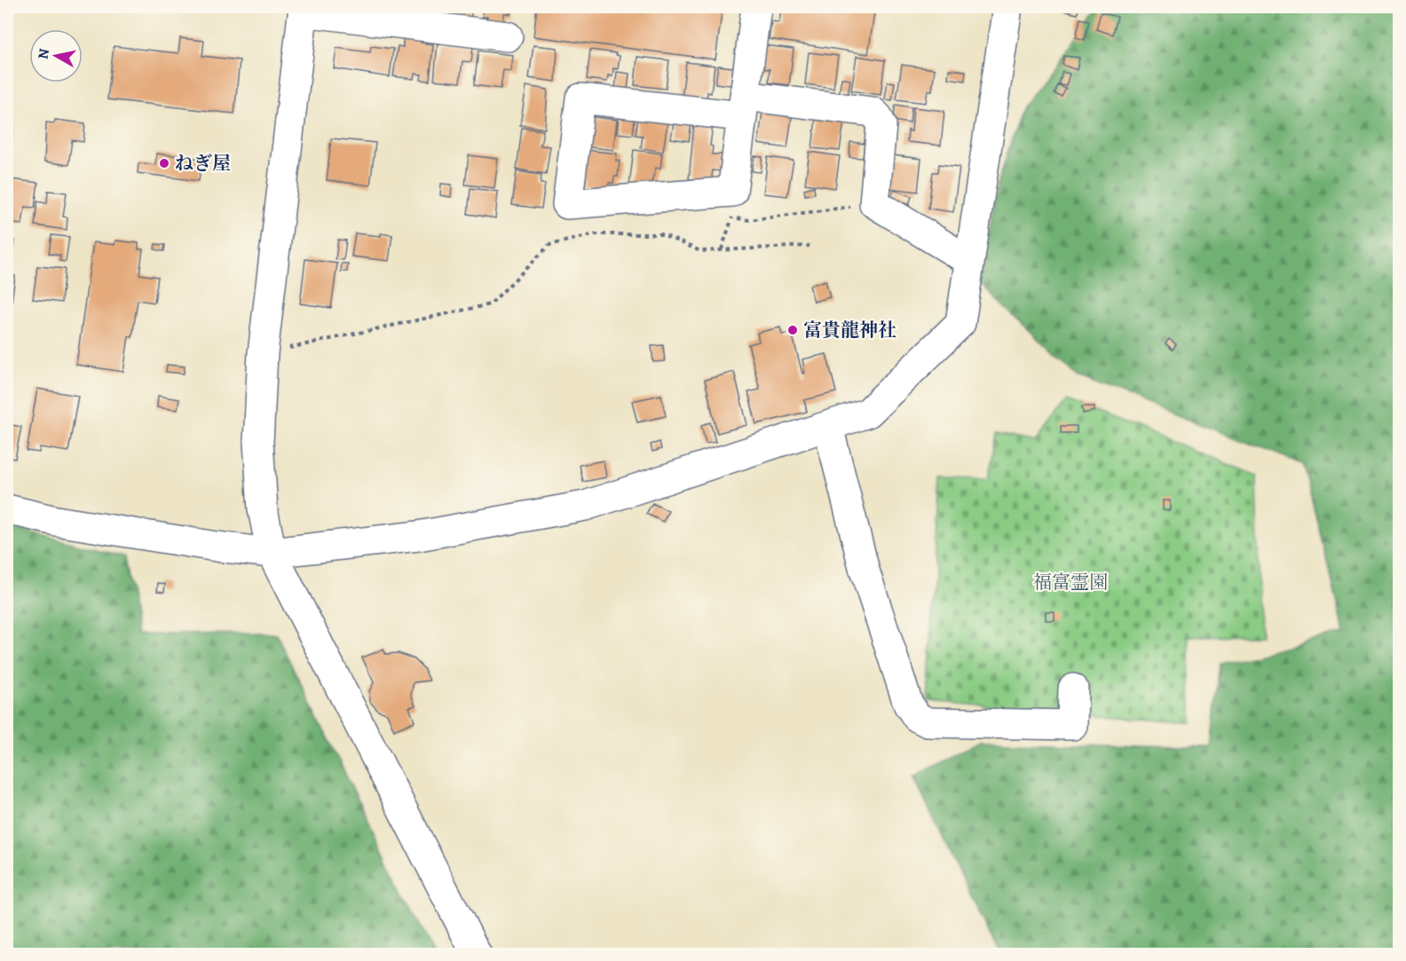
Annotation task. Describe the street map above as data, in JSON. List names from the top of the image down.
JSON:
{
  "parks": ["福富霊園"],
  "places": ["ねぎ屋", "富貴龍神社"],
  "north": "left"
}
